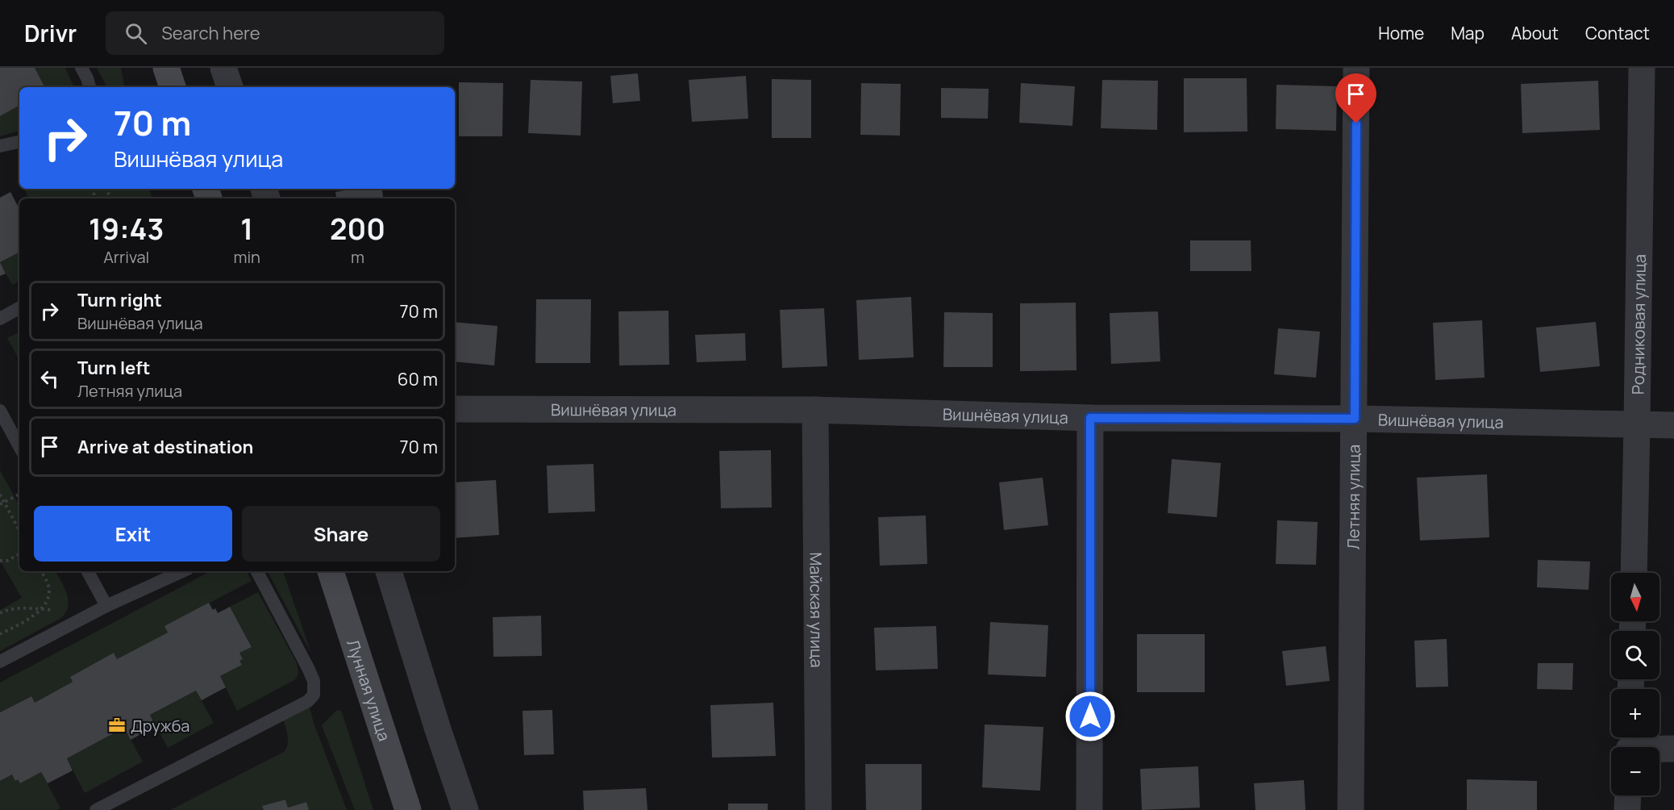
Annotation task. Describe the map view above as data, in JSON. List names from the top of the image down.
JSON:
{
  "streets": {
    "street": [
      "Родниковая улица",
      "Вишнёвая улица",
      "Летняя улица",
      "Майская улица",
      "Лунная улица"
    ]
  },
  "crossings": [
    ["Родниковая улица", "Вишнёвая улица"],
    ["Вишнёвая улица", "Летняя улица"],
    ["Вишнёвая улица", "Майская улица"]
  ],
  "places": {
    "office": ["Дружба"]
  },
  "north": "bottom",
  "page": {
    "header": "Drivr",
    "search": "Search here",
    "nav": [
      "Home",
      "Map",
      "About",
      "Contact"
    ],
    "turn": ["70 m", "Вишнёвая улица"],
    "eta": [
      "19:43",
      "Arrival",
      "1",
      "min",
      "200",
      "m"
    ],
    "list": [
      {
        "name": "Turn right",
        "note": "Вишнёвая улица",
        "value": "70 m"
      },
      {
        "name": "Turn left",
        "note": "Летняя улица",
        "value": "60 m"
      },
      {
        "name": "Arrive at destination",
        "value": "70 m"
      }
    ],
    "buttons": ["Exit", "Share"],
    "map_buttons": ["+", "−"]
  }
}
